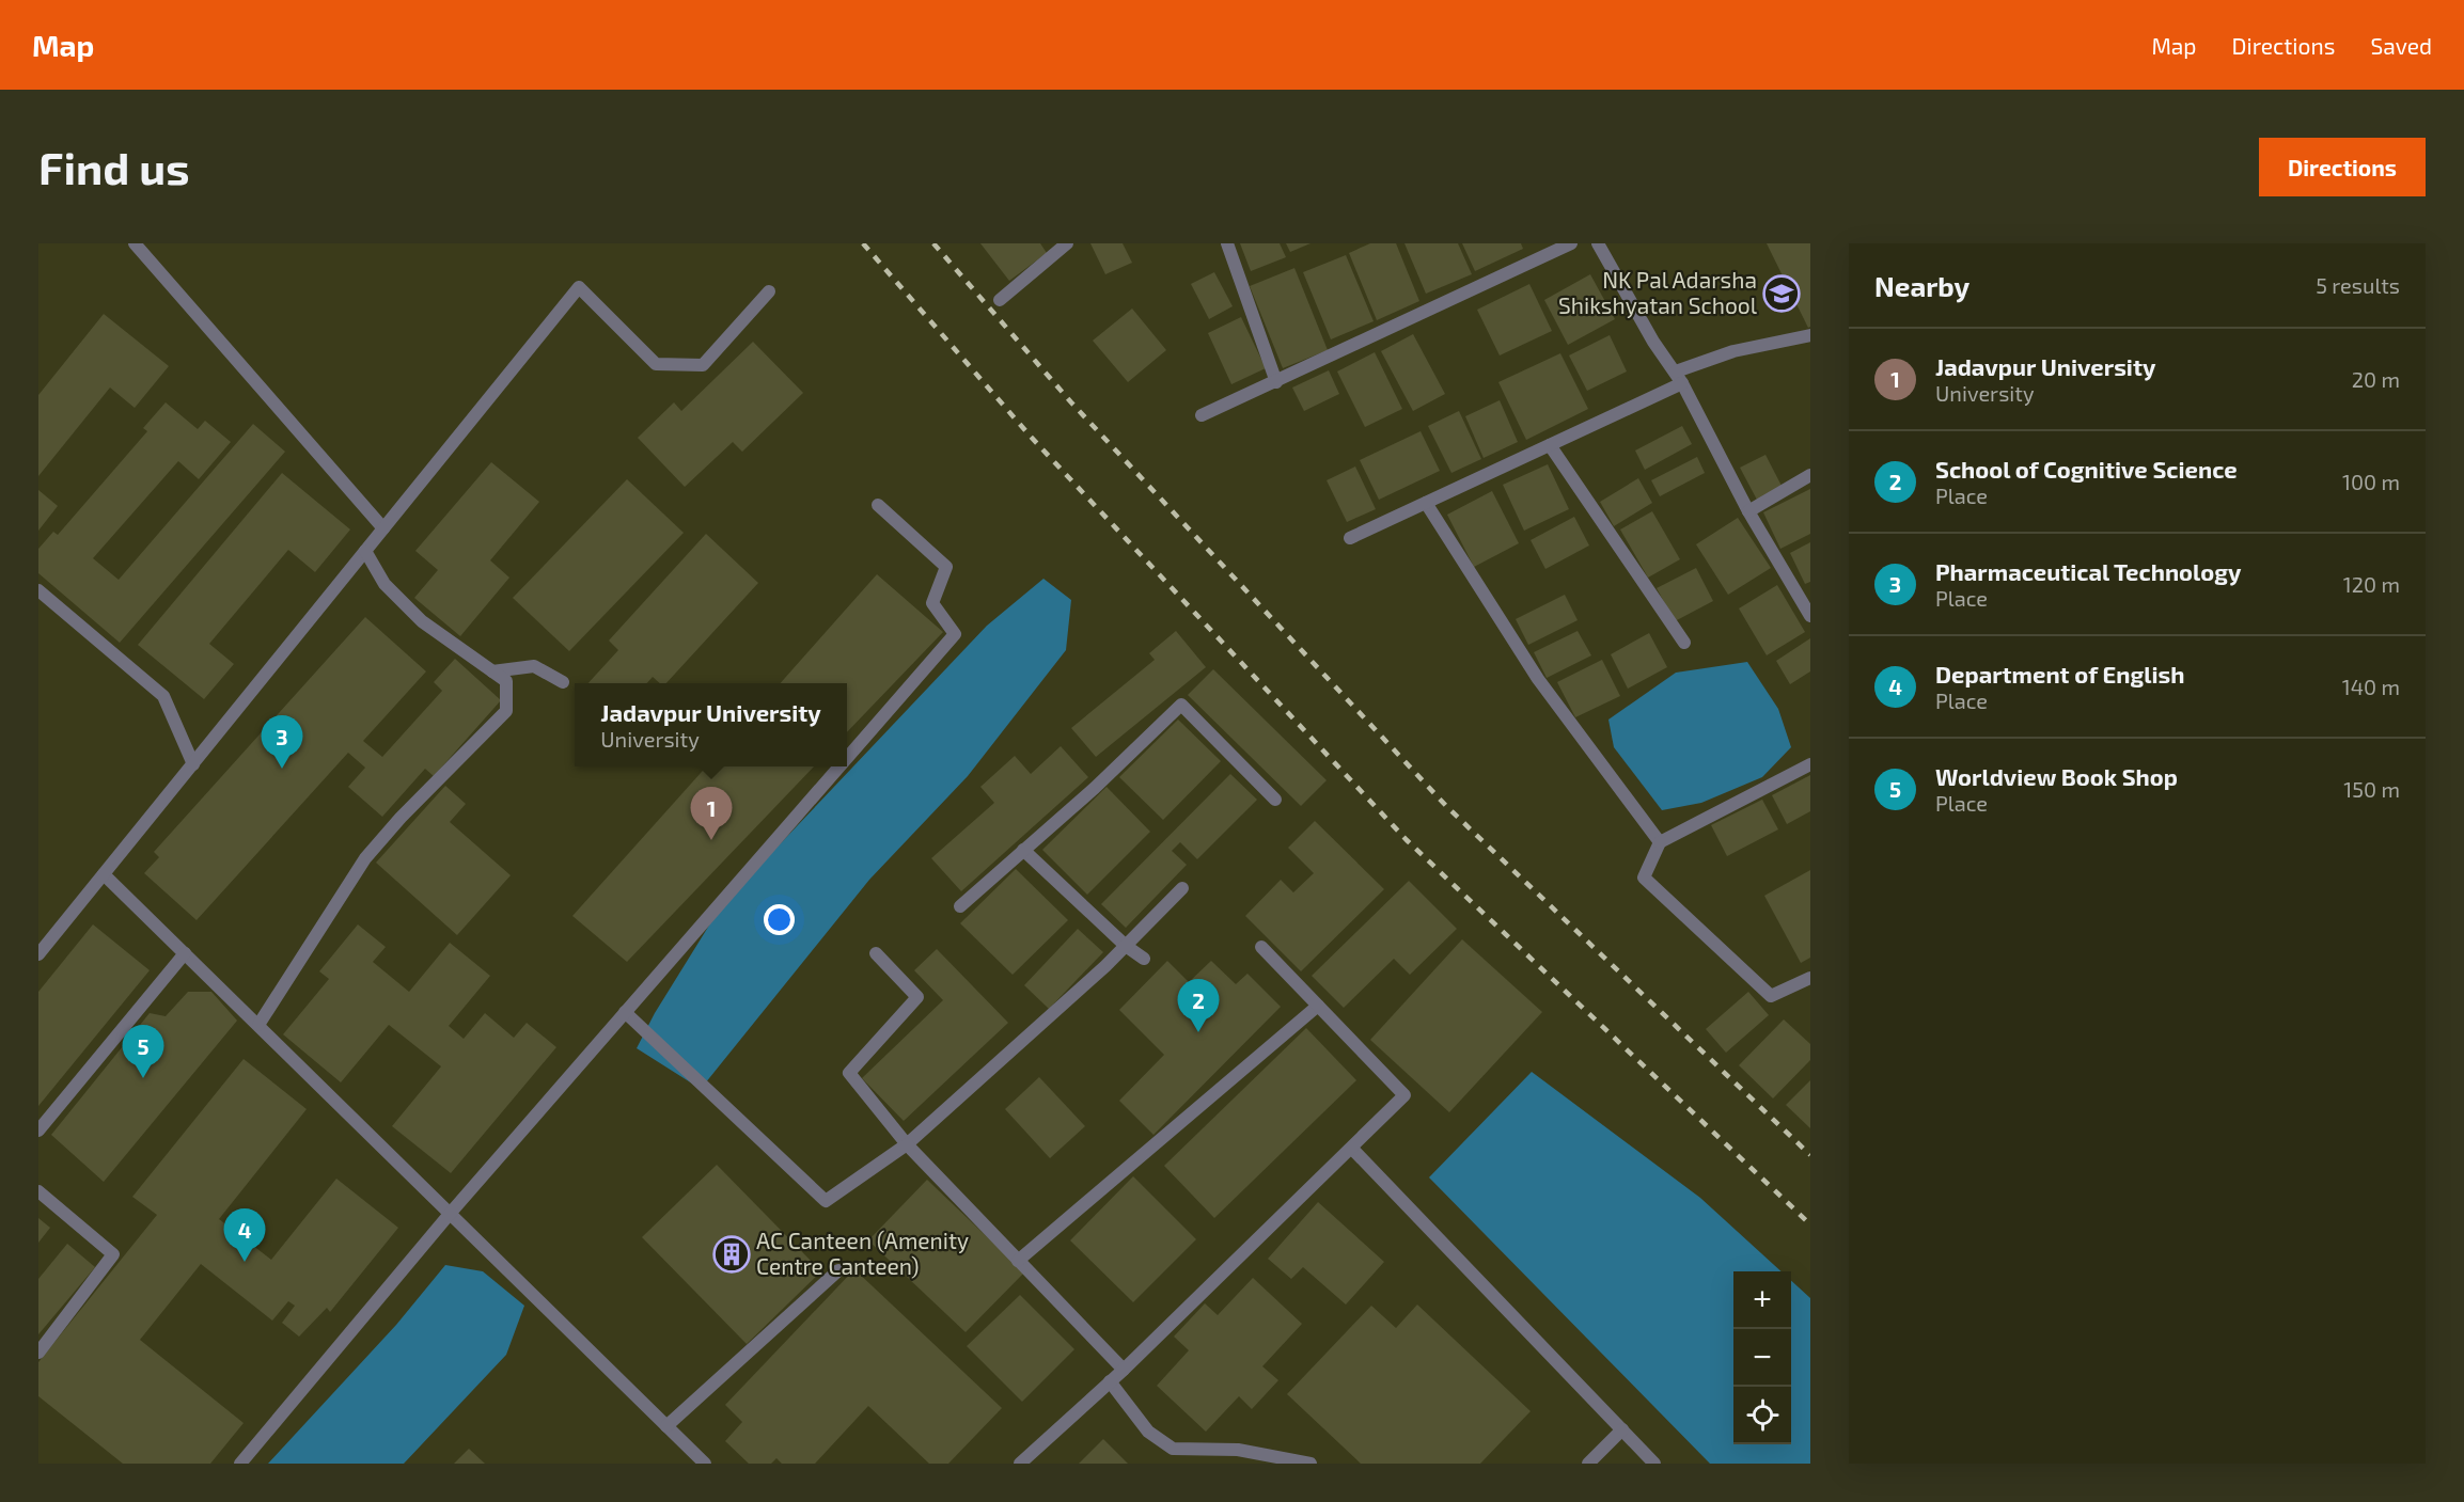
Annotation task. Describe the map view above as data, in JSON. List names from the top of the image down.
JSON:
{
  "places": {
    "school or university": ["NK Pal Adarsha Shikshyatan School"],
    "building": ["AC Canteen (Amenity Centre Canteen)"]
  },
  "page": {
    "header": "Map",
    "nav": ["Map", "Directions", "Saved"],
    "buttons": "Directions",
    "title": "Find us",
    "heading": ["Nearby", "5 results"],
    "list": [
      {
        "mark": "1",
        "name": "Jadavpur University",
        "note": "University",
        "value": "20 m"
      },
      {
        "mark": "2",
        "name": "School of Cognitive Science",
        "note": "Place",
        "value": "100 m"
      },
      {
        "mark": "3",
        "name": "Pharmaceutical Technology",
        "note": "Place",
        "value": "120 m"
      },
      {
        "mark": "4",
        "name": "Department of English",
        "note": "Place",
        "value": "140 m"
      },
      {
        "mark": "5",
        "name": "Worldview Book Shop",
        "note": "Place",
        "value": "150 m"
      }
    ],
    "popup": ["Jadavpur University", "University"],
    "pins": [
      "3",
      "1",
      "2",
      "5",
      "4"
    ],
    "map_buttons": ["+", "−"]
  }
}
